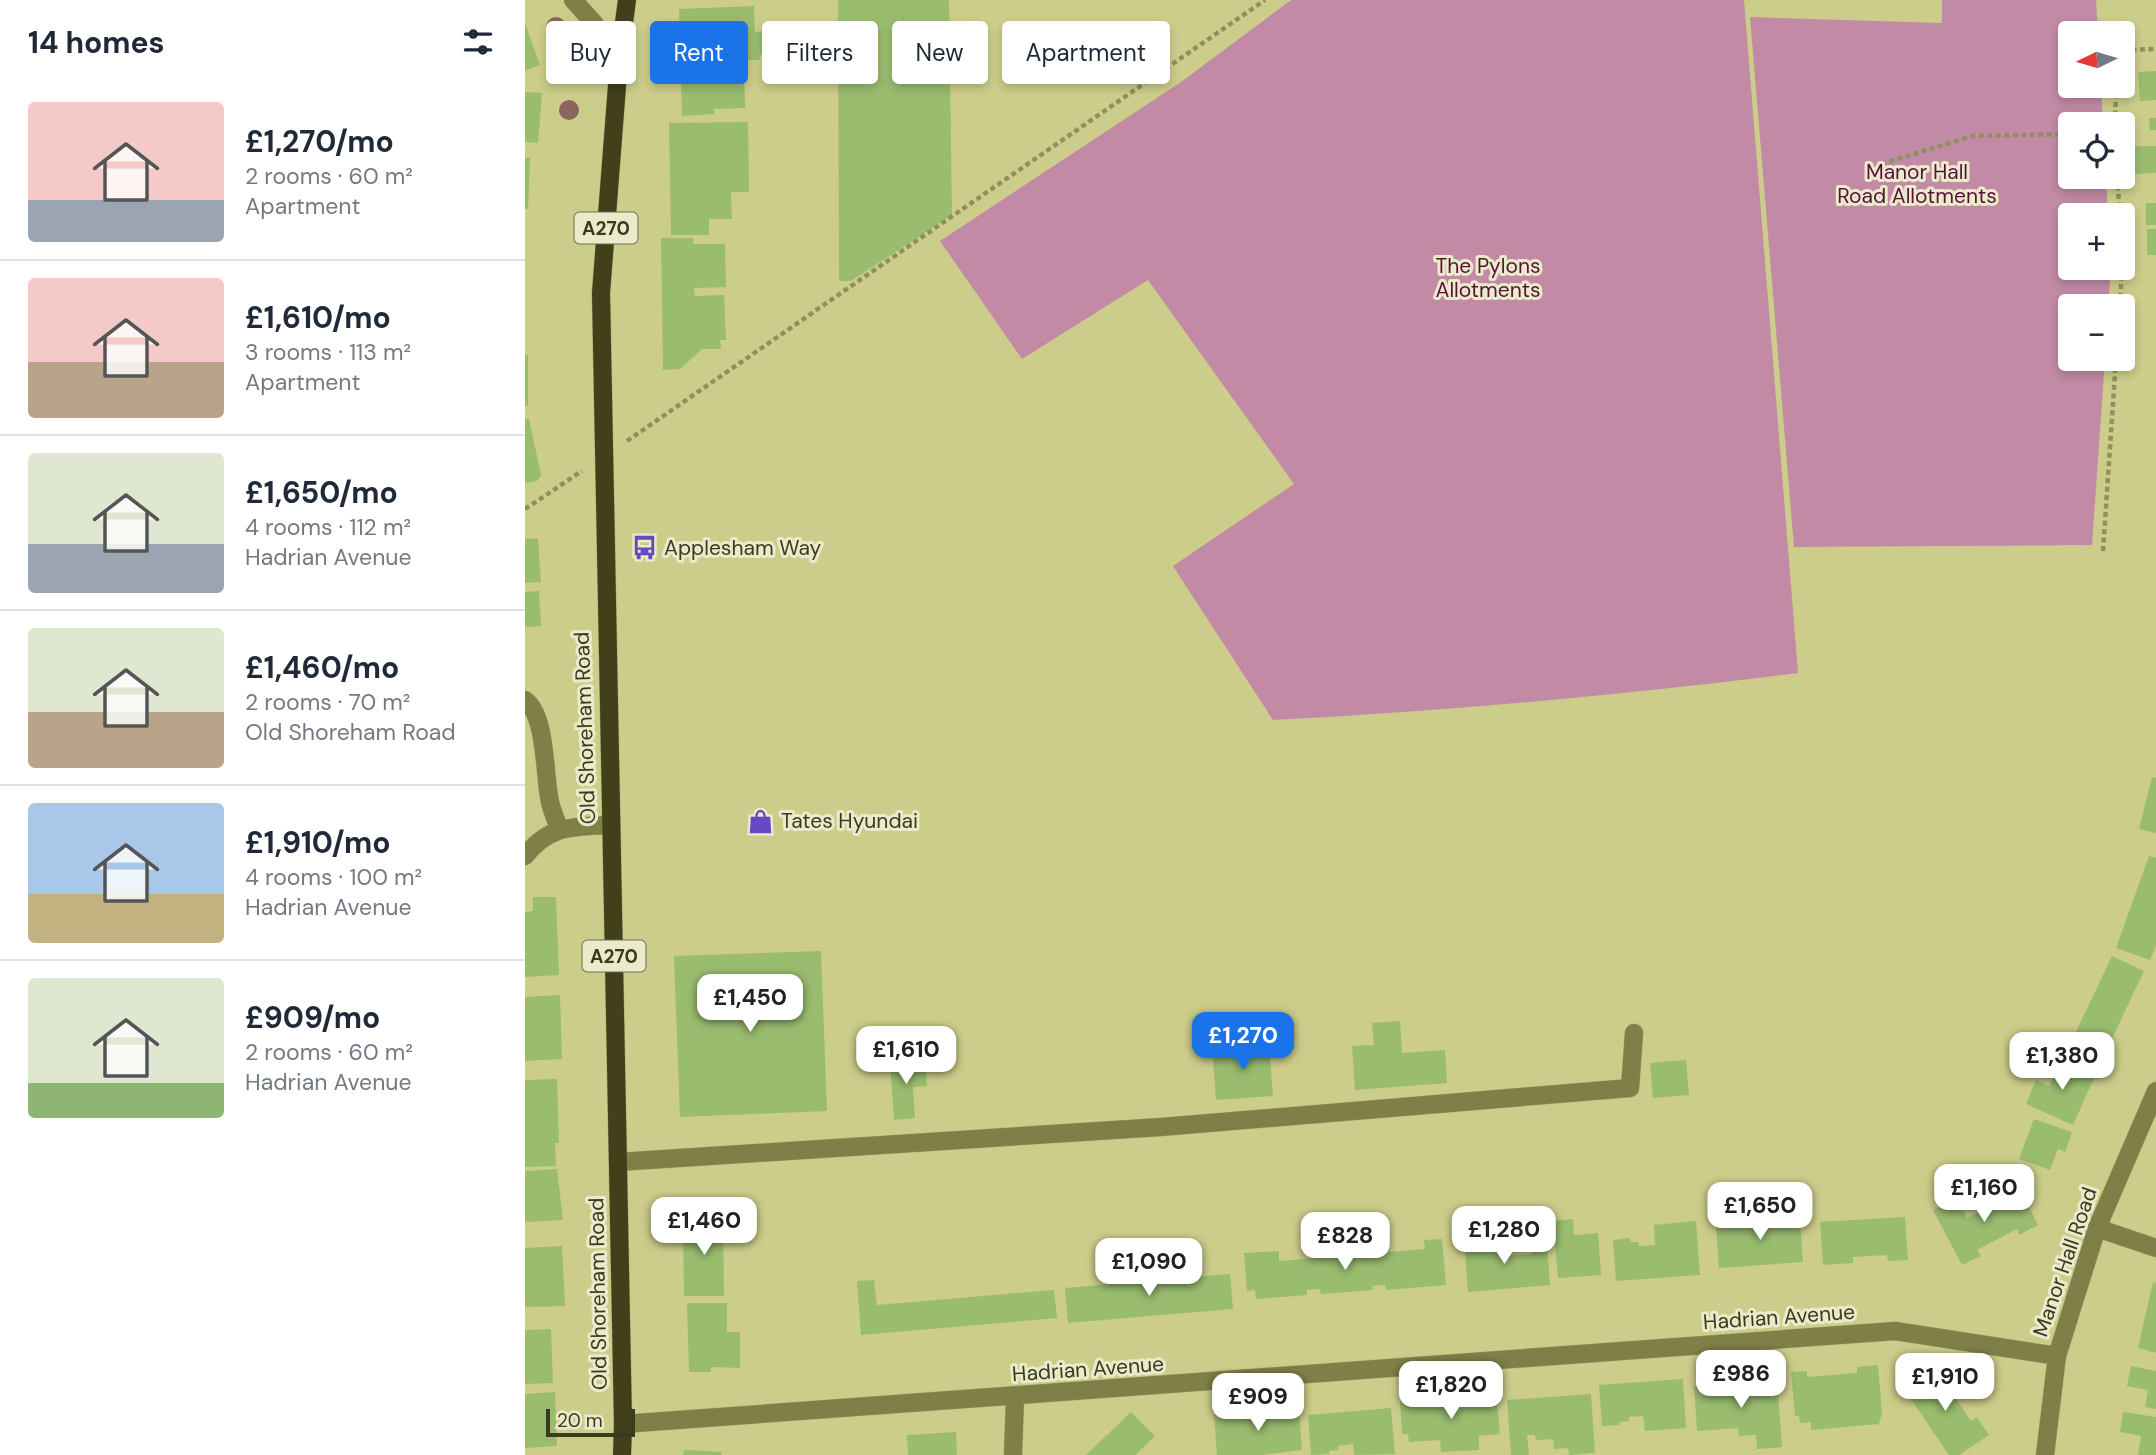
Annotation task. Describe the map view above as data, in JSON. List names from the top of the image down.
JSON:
{
  "streets": {
    "main road": ["A270", "Old Shoreham Road"],
    "street": ["Manor Hall Road", "Hadrian Avenue"]
  },
  "crossings": [
    ["Old Shoreham Road", "Hadrian Avenue"],
    ["Manor Hall Road", "Hadrian Avenue"]
  ],
  "parks": ["Manor Hall Road Allotments", "The Pylons Allotments"],
  "places": {
    "bus stop": ["Applesham Way"],
    "shop": ["Tates Hyundai"]
  },
  "scale_bar": "20 m",
  "north": "left",
  "page": {
    "heading": "14 homes",
    "map_buttons": ["+", "−"],
    "chip": [
      "Buy",
      "Rent",
      "Filters",
      "New",
      "Apartment"
    ],
    "list": [
      {
        "name": "£1,270/mo",
        "note": "2 rooms · 60 m² · Apartment"
      },
      {
        "name": "£1,610/mo",
        "note": "3 rooms · 113 m² · Apartment"
      },
      {
        "name": "£1,650/mo",
        "note": "4 rooms · 112 m² · Hadrian Avenue"
      },
      {
        "name": "£1,460/mo",
        "note": "2 rooms · 70 m² · Old Shoreham Road"
      },
      {
        "name": "£1,910/mo",
        "note": "4 rooms · 100 m² · Hadrian Avenue"
      },
      {
        "name": "£909/mo",
        "note": "2 rooms · 60 m² · Hadrian Avenue"
      }
    ],
    "price": [
      "£1,450",
      "£1,270",
      "£1,610",
      "£1,380",
      "£1,160",
      "£1,650",
      "£1,460",
      "£1,280",
      "£828",
      "£1,090",
      "£986",
      "£1,910",
      "£1,820",
      "£909"
    ],
    "scale": "20 m"
  }
}
